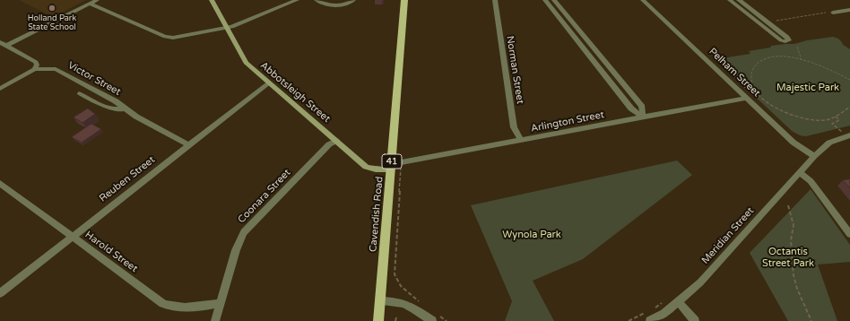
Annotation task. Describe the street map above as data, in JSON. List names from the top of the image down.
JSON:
{
  "streets": {
    "main road": ["41", "Cavendish Road"],
    "street": [
      "Norman Street",
      "Pelham Street",
      "Victor Street",
      "Abbotsleigh Street",
      "Arlington Street",
      "Reuben Street",
      "Coonara Street",
      "Meridian Street",
      "Harold Street"
    ]
  },
  "crossings": [
    ["Norman Street", "Arlington Street"],
    ["Pelham Street", "Arlington Street"],
    ["Pelham Street", "Meridian Street"],
    ["Victor Street", "Reuben Street"],
    ["Abbotsleigh Street", "Arlington Street"],
    ["Abbotsleigh Street", "Reuben Street"],
    ["Abbotsleigh Street", "Coonara Street"],
    ["Abbotsleigh Street", "Cavendish Road"],
    ["Arlington Street", "Cavendish Road"],
    ["Reuben Street", "Harold Street"],
    ["Coonara Street", "Harold Street"]
  ],
  "parks": ["Majestic Park", "Wynola Park", "Octantis Street Park"],
  "places": ["Holland Park State School"]
}
